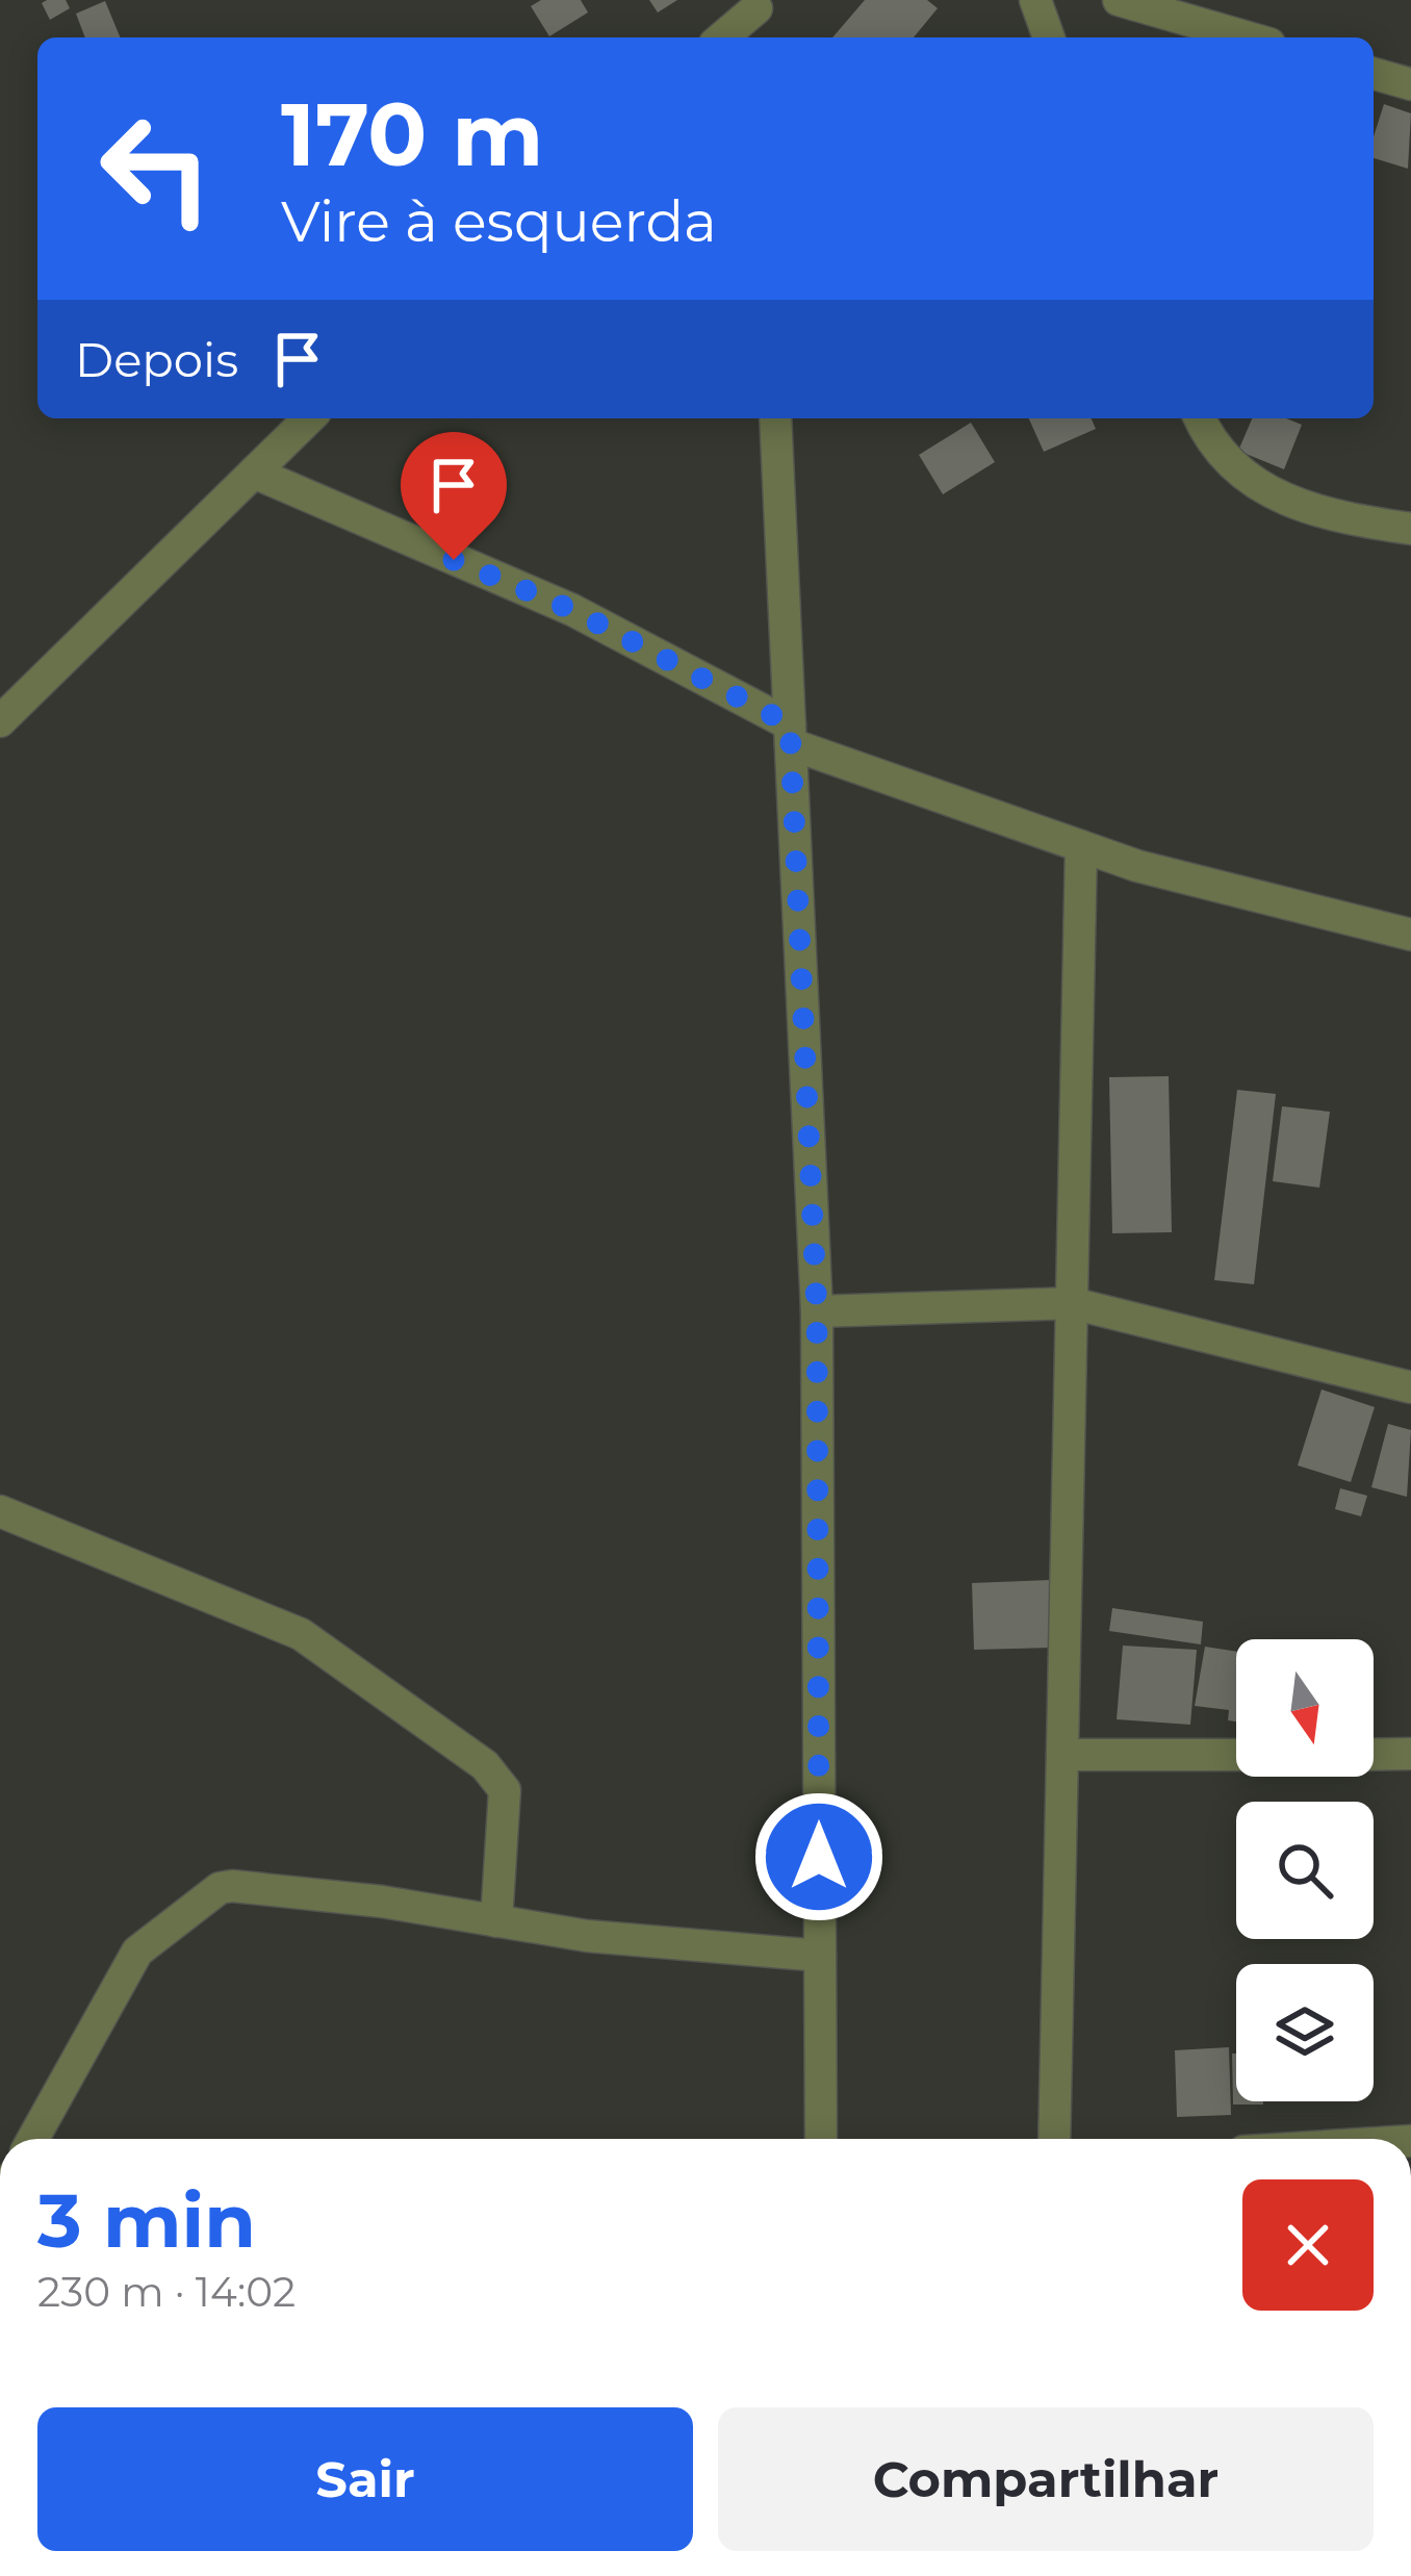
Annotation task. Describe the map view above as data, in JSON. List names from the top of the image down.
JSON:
{
  "north": "bottom",
  "page": {
    "turn": ["170 m", "Vire à esquerda"],
    "then": "Depois",
    "heading": ["3 min", "230 m · 14:02"],
    "buttons": ["Sair", "Compartilhar"]
  }
}
